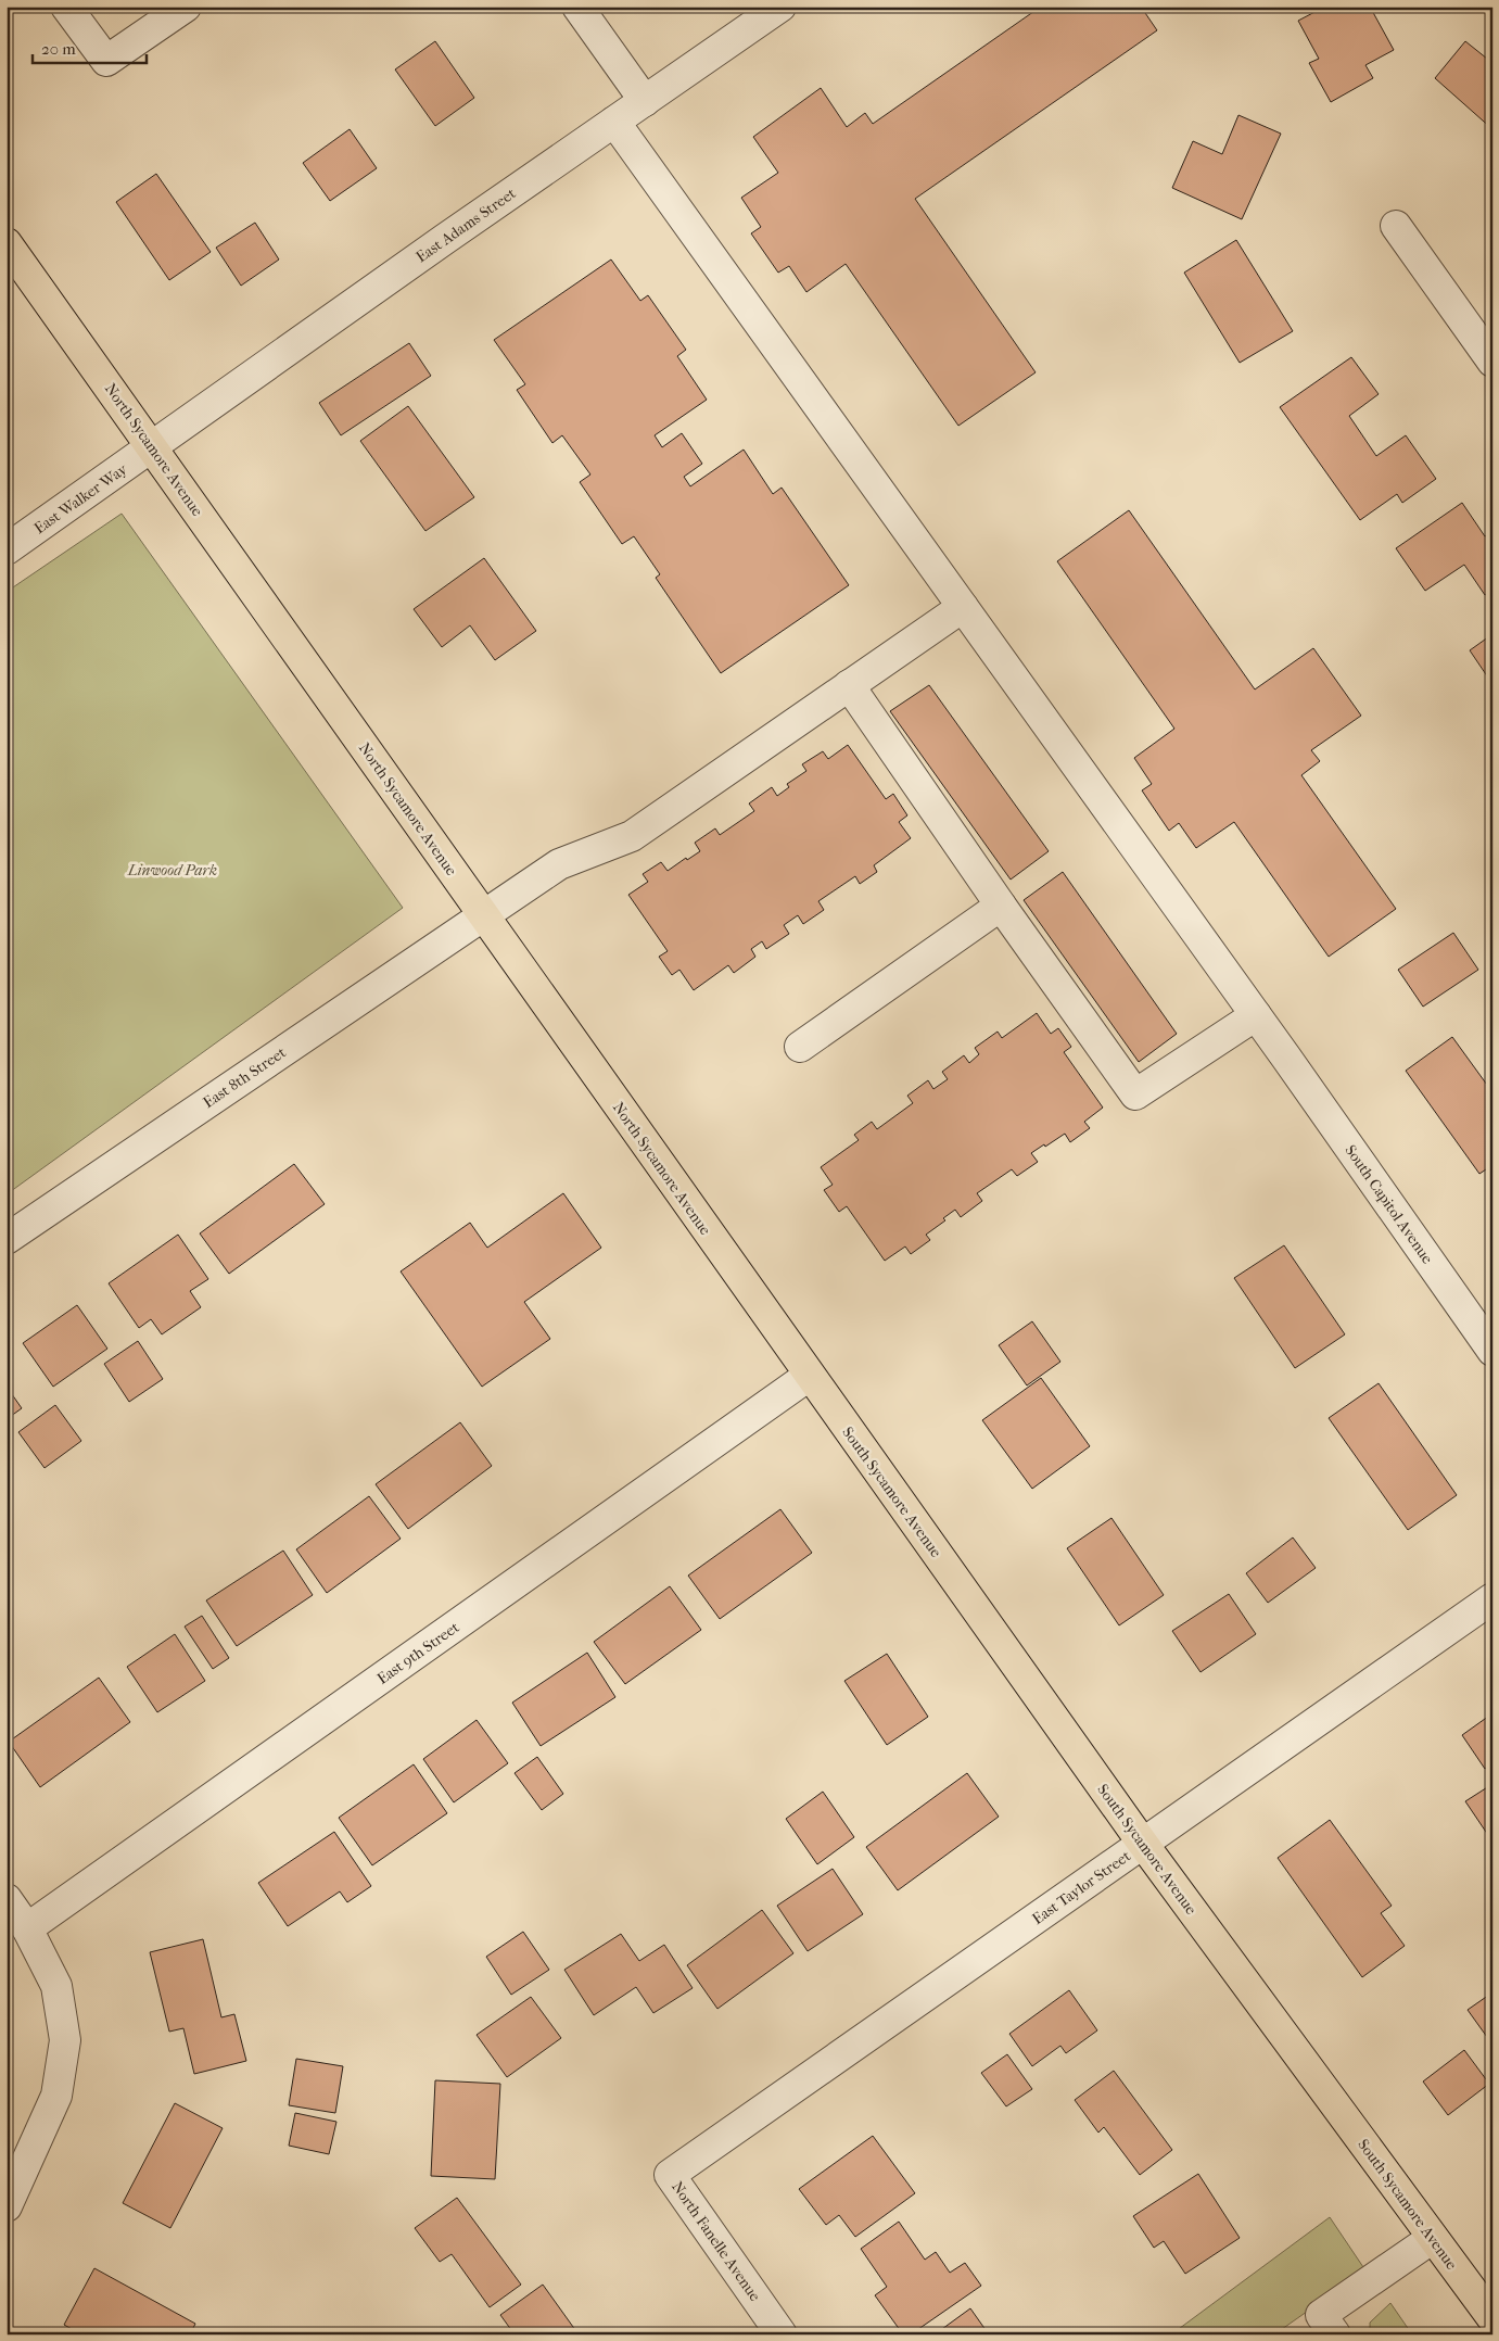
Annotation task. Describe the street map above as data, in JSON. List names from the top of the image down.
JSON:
{
  "streets": {
    "main road": ["North Sycamore Avenue", "South Sycamore Avenue"],
    "street": [
      "East Adams Street",
      "East Walker Way",
      "East 8th Street",
      "South Capitol Avenue",
      "East 9th Street",
      "East Taylor Street",
      "North Fanelle Avenue"
    ]
  },
  "crossings": [
    ["East Adams Street", "North Sycamore Avenue"],
    ["East Adams Street", "East Walker Way"],
    ["East Adams Street", "South Capitol Avenue"],
    ["North Sycamore Avenue", "East Walker Way"],
    ["North Sycamore Avenue", "East 8th Street"],
    ["North Sycamore Avenue", "South Sycamore Avenue"],
    ["North Sycamore Avenue", "East 9th Street"],
    ["East 8th Street", "South Capitol Avenue"],
    ["South Sycamore Avenue", "East 9th Street"],
    ["South Sycamore Avenue", "East Taylor Street"],
    ["East Taylor Street", "North Fanelle Avenue"]
  ],
  "parks": ["Linwood Park"],
  "scale_bar": "20 m"
}
